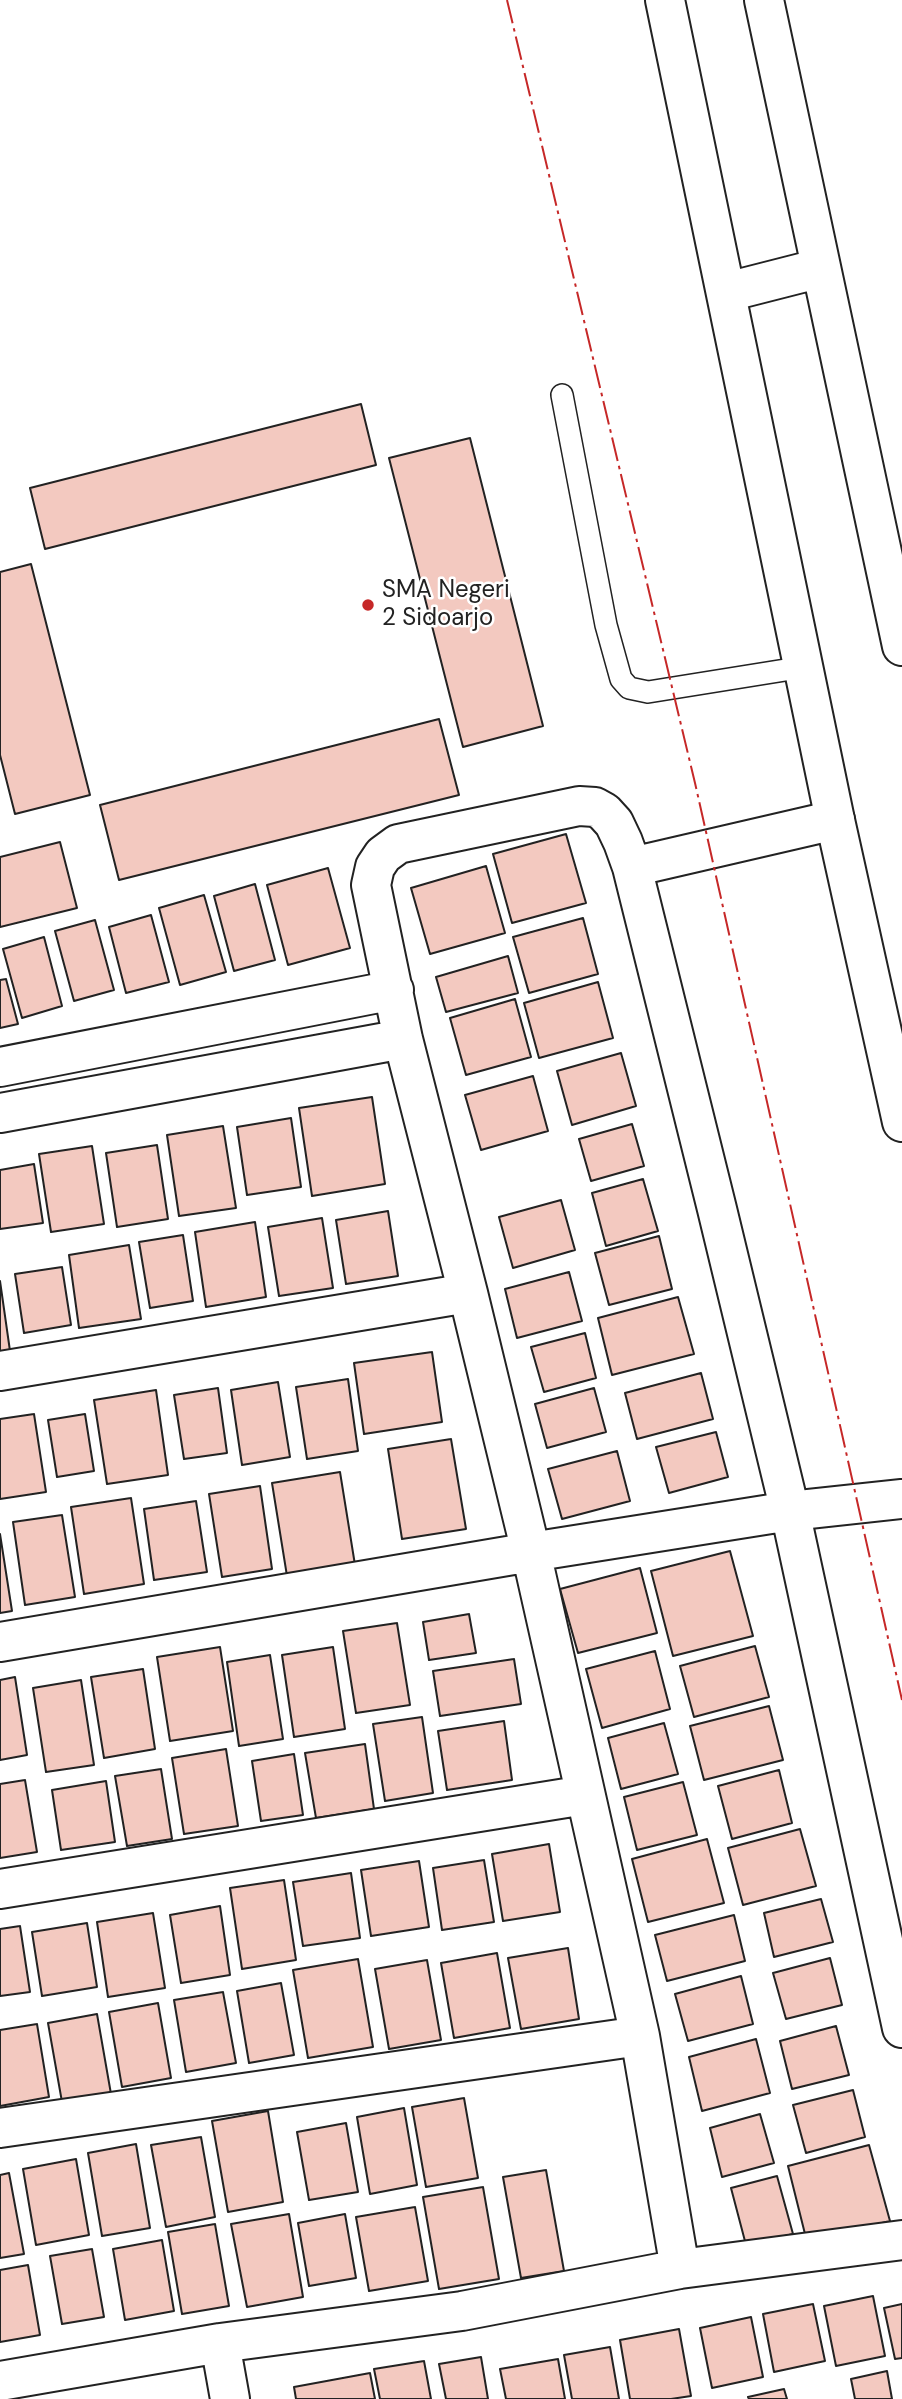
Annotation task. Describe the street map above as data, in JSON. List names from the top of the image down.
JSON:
{
  "places": ["SMA Negeri 2 Sidoarjo"]
}
